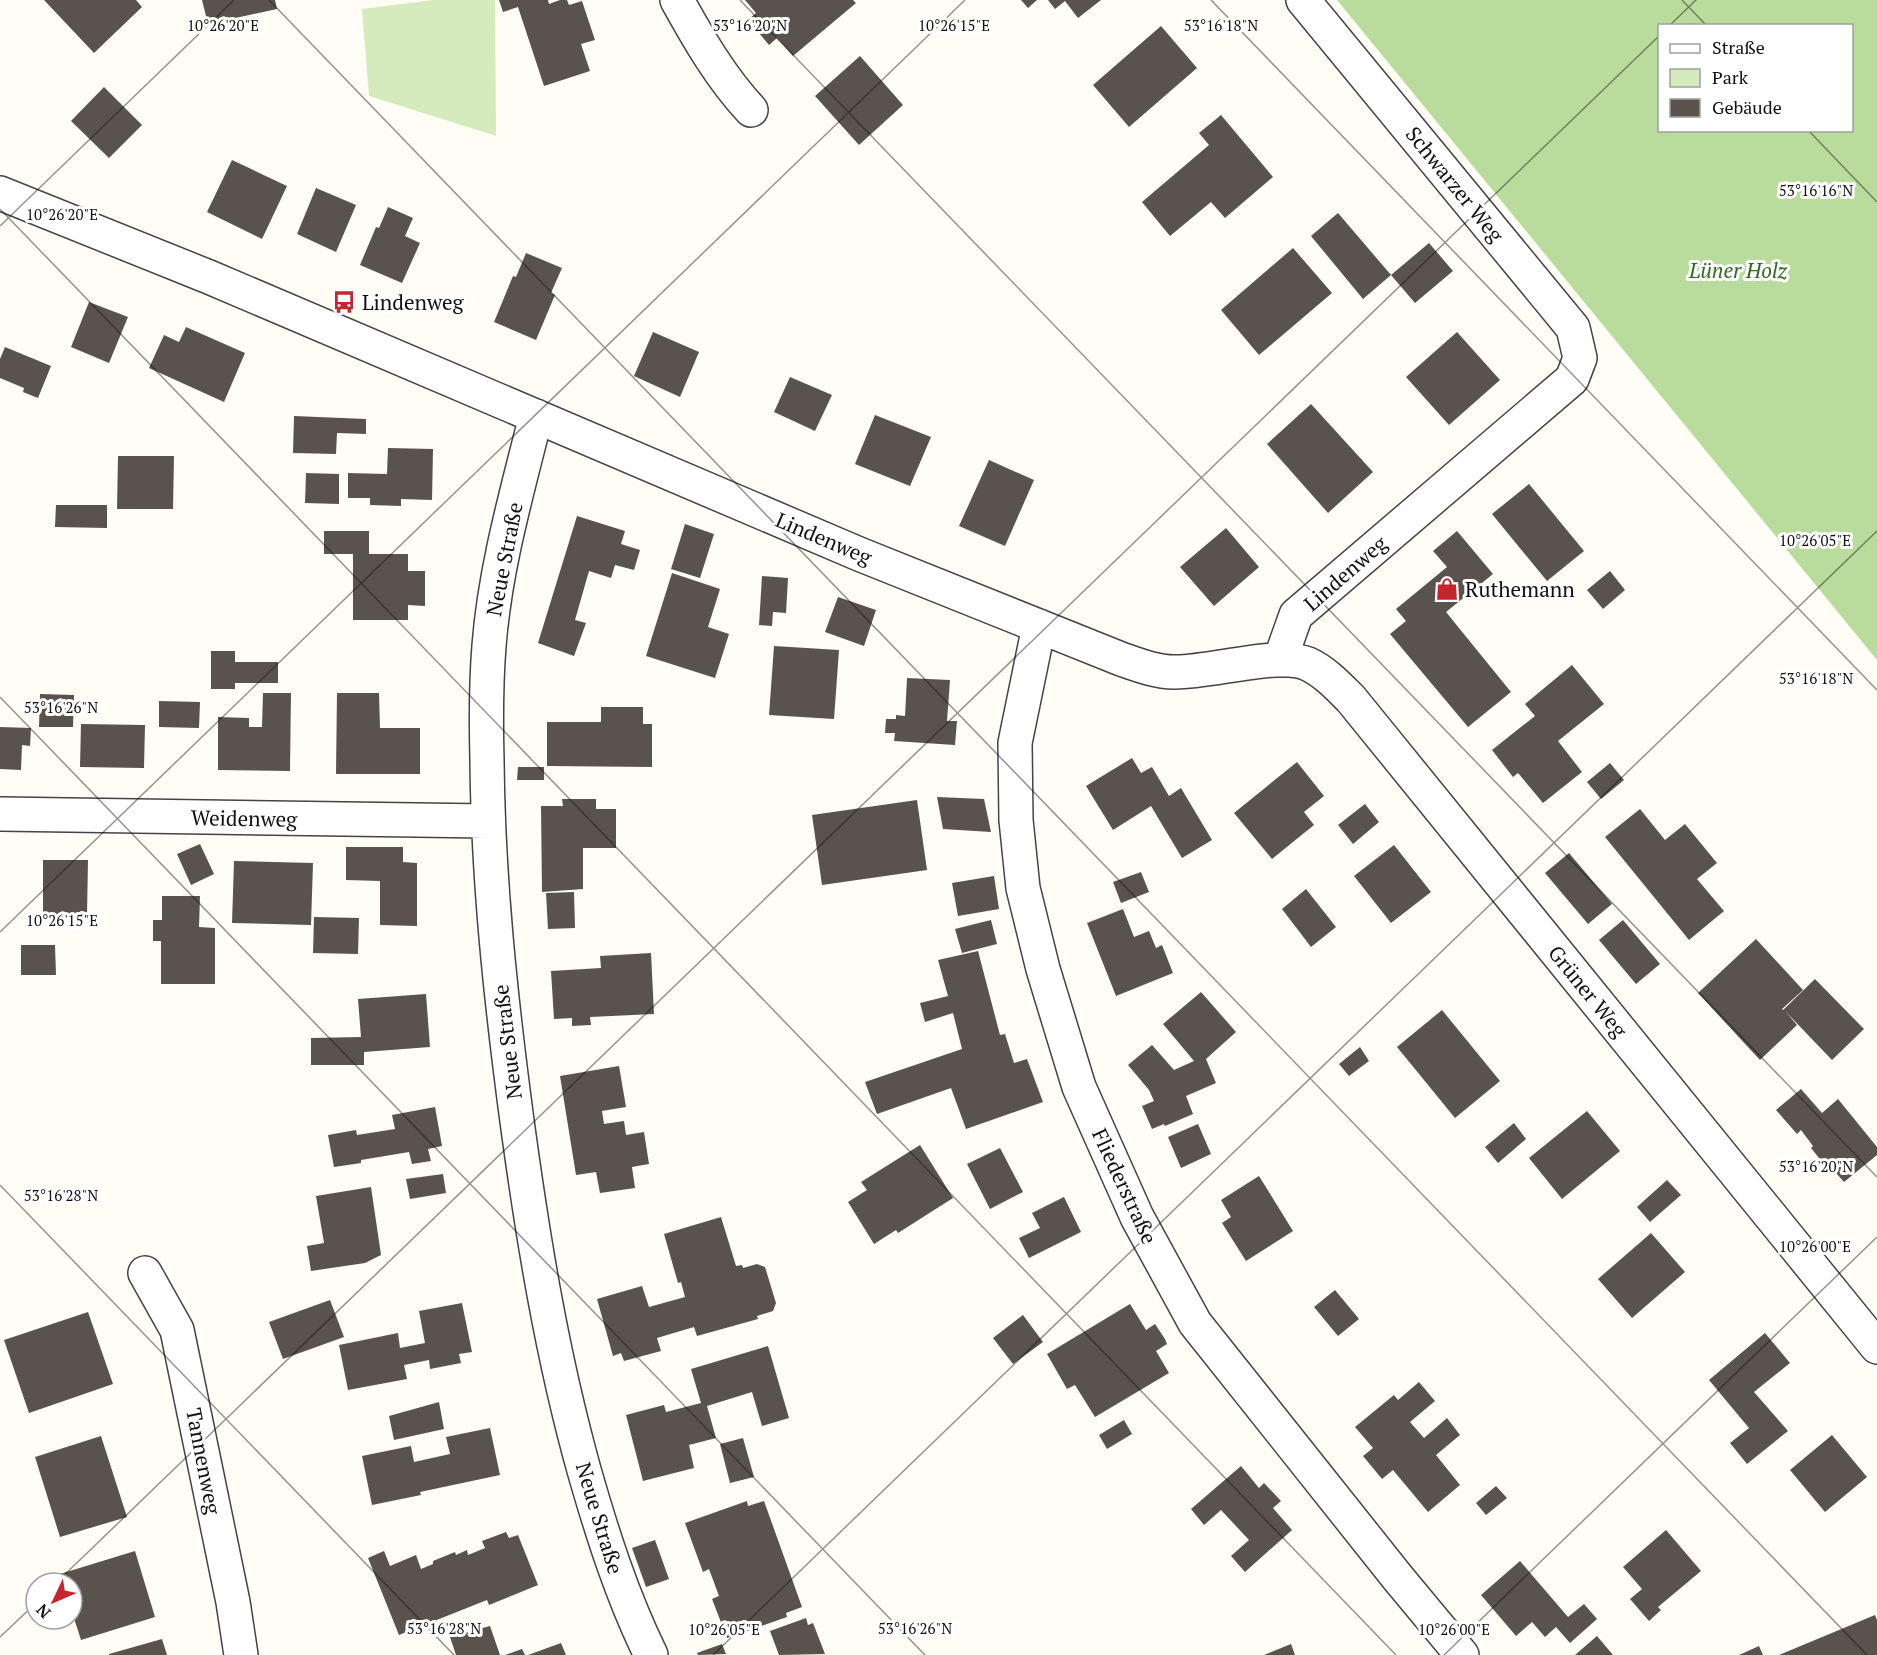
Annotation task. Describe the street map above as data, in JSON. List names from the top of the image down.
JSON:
{
  "streets": {
    "street": [
      "Schwarzer Weg",
      "Lindenweg",
      "Neue Straße",
      "Weidenweg",
      "Grüner Weg",
      "Fliederstraße",
      "Tannenweg"
    ]
  },
  "crossings": [
    ["Schwarzer Weg", "Lindenweg"],
    ["Lindenweg", "Neue Straße"],
    ["Lindenweg", "Grüner Weg"],
    ["Lindenweg", "Fliederstraße"],
    ["Neue Straße", "Weidenweg"]
  ],
  "parks": ["Lüner Holz"],
  "places": {
    "bus stop": ["Lindenweg"],
    "shop": ["Ruthemann"]
  },
  "legend": ["Straße", "Park", "Gebäude"],
  "north": "bottom left",
  "coordinates": [
    "10°26'20\"E",
    "10°26'15\"E",
    "53°16'20\"N",
    "53°16'18\"N",
    "53°16'16\"N",
    "10°26'05\"E",
    "53°16'26\"N",
    "53°16'28\"N",
    "10°26'00\"E"
  ]
}
